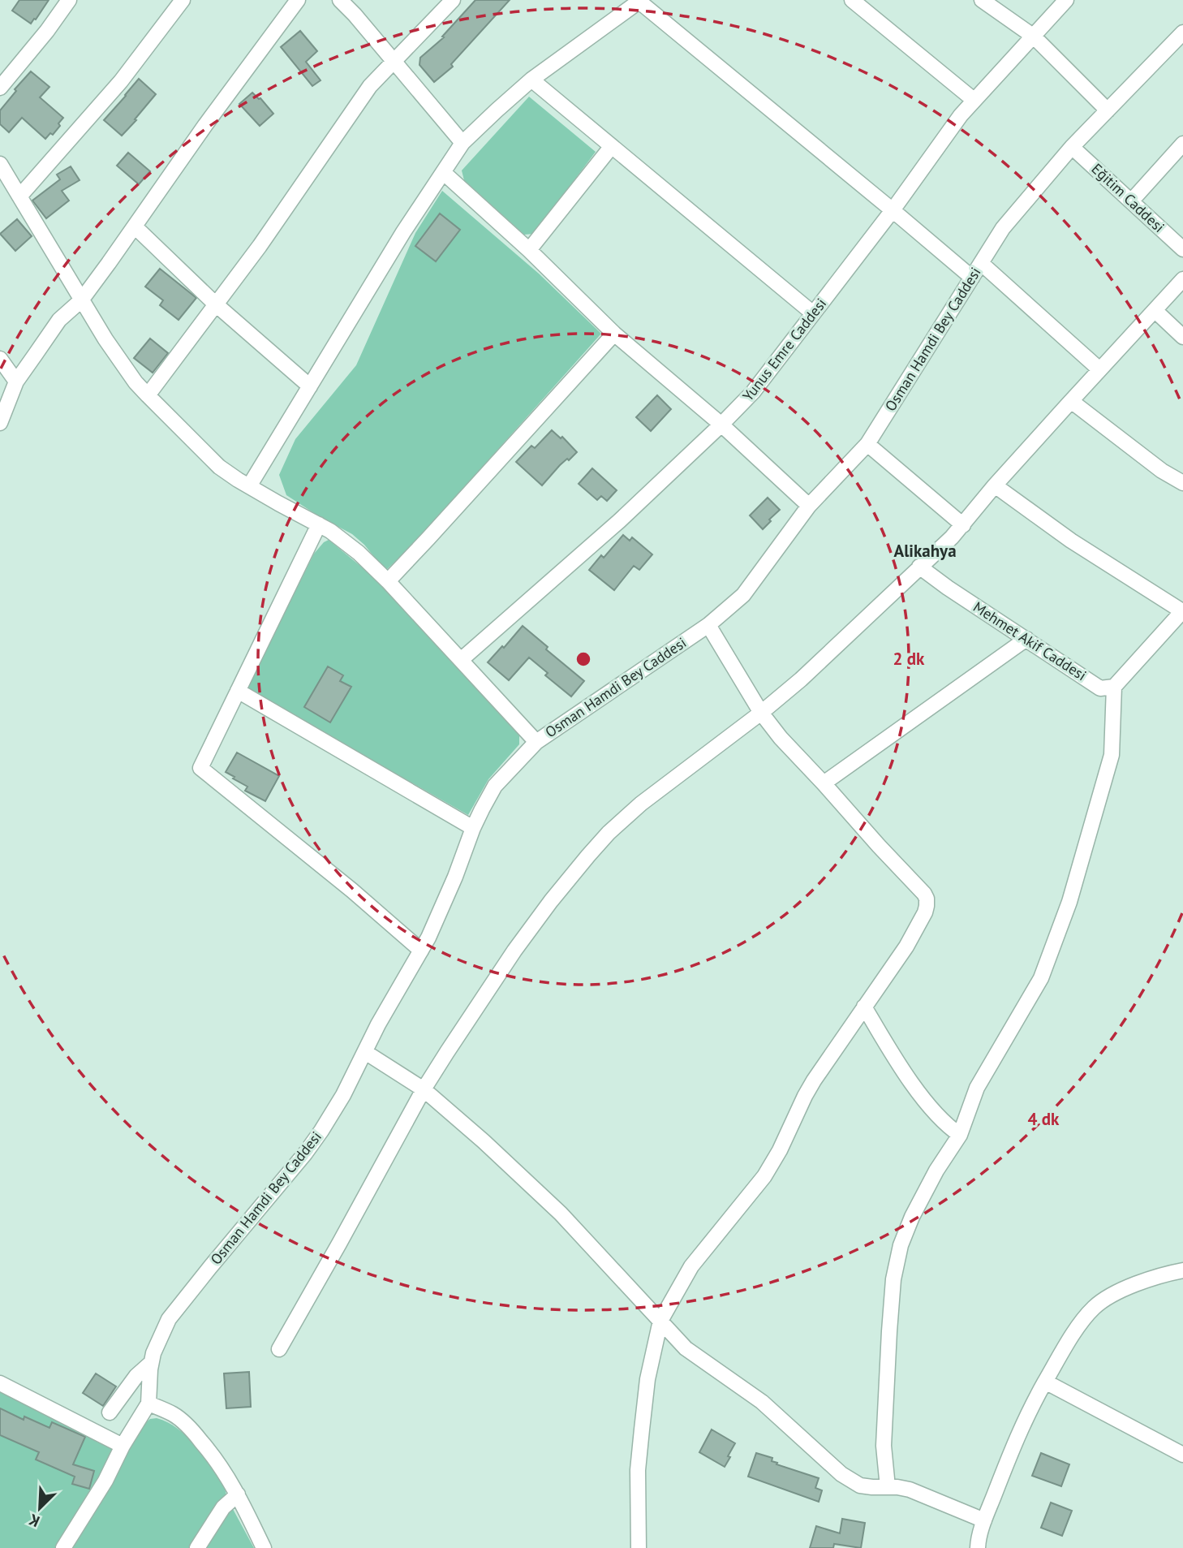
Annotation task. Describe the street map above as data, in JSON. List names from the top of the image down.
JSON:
{
  "streets": {
    "street": [
      "Eğitim Caddesi",
      "Osman Hamdi Bey Caddesi",
      "Yunus Emre Caddesi",
      "Mehmet Akif Caddesi"
    ]
  },
  "crossings": [
    ["Eğitim Caddesi", "Osman Hamdi Bey Caddesi"]
  ],
  "districts": ["Alikahya"],
  "north": "bottom left",
  "rings": ["2 dk", "4 dk"]
}
